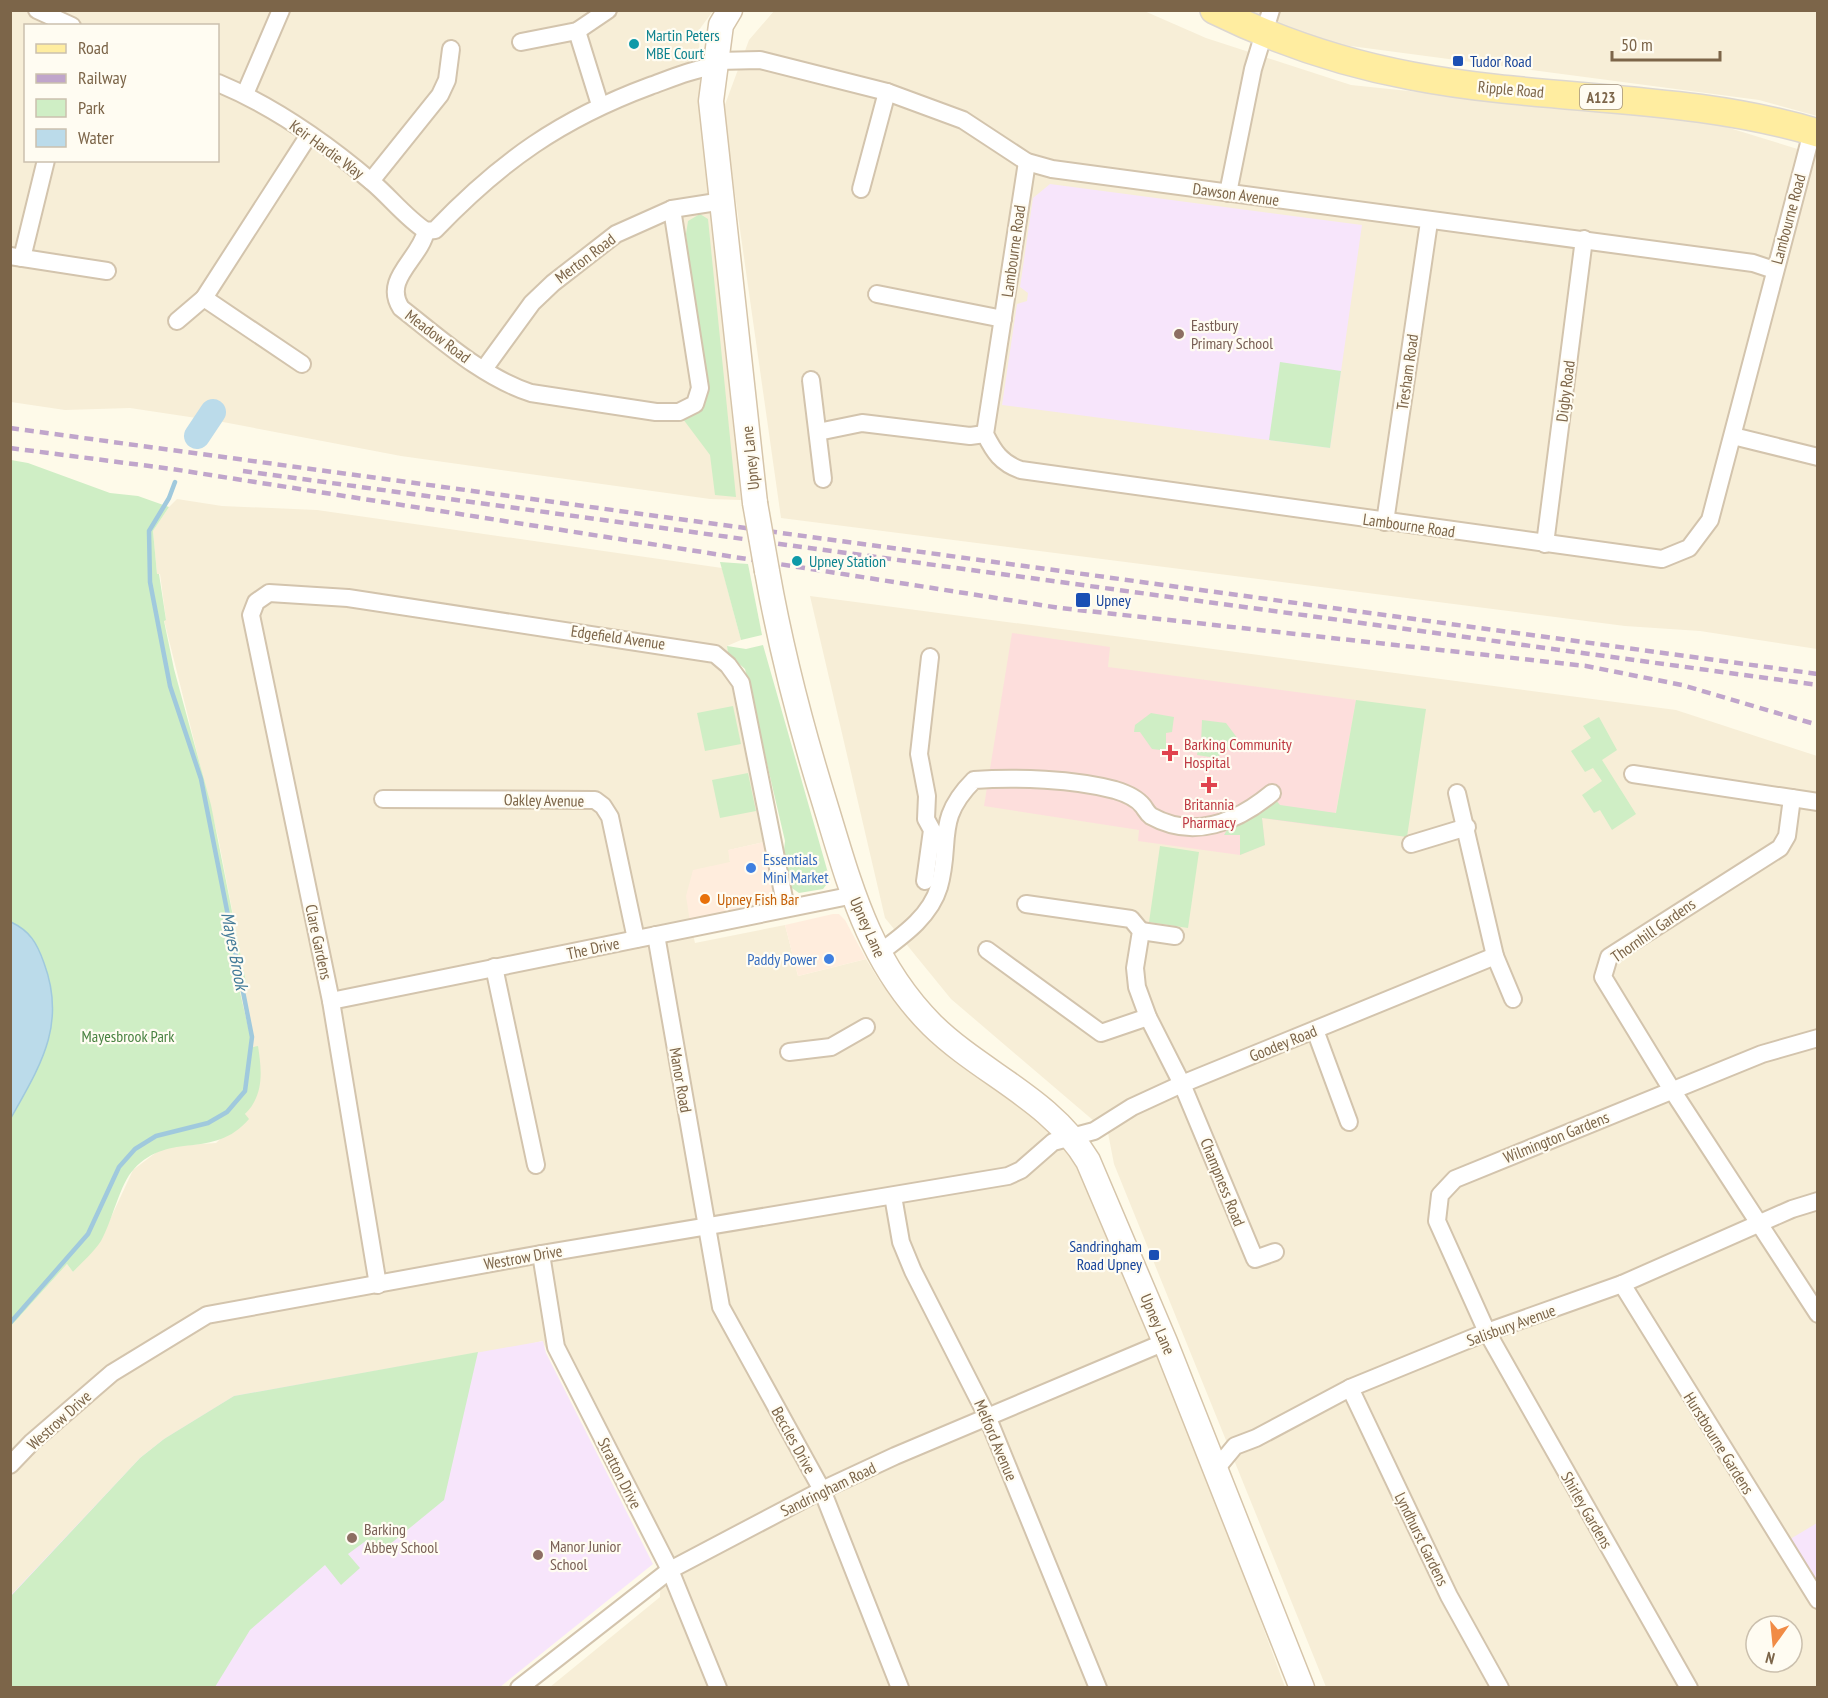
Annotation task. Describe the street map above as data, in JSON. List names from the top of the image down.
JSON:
{
  "streets": {
    "main road": ["Ripple Road", "A123"],
    "street": [
      "Keir Hardie Way",
      "Dawson Avenue",
      "Lambourne Road",
      "Merton Road",
      "Meadow Road",
      "Tresham Road",
      "Digby Road",
      "Upney Lane",
      "Edgefield Avenue",
      "Oakley Avenue",
      "Thornhill Gardens",
      "Clare Gardens",
      "The Drive",
      "Goodey Road",
      "Manor Road",
      "Wilmington Gardens",
      "Champness Road",
      "Westrow Drive",
      "Salisbury Avenue",
      "Beccles Drive",
      "Melford Avenue",
      "Hurstbourne Gardens",
      "Stratton Drive",
      "Sandringham Road",
      "Shirley Gardens",
      "Lyndhurst Gardens"
    ]
  },
  "crossings": [
    ["Ripple Road", "Lambourne Road"],
    ["Keir Hardie Way", "Meadow Road"],
    ["Dawson Avenue", "Lambourne Road"],
    ["Dawson Avenue", "Tresham Road"],
    ["Dawson Avenue", "Digby Road"],
    ["Dawson Avenue", "Upney Lane"],
    ["Lambourne Road", "Tresham Road"],
    ["Lambourne Road", "Digby Road"],
    ["Merton Road", "Meadow Road"],
    ["Merton Road", "Upney Lane"],
    ["Upney Lane", "The Drive"],
    ["Upney Lane", "Goodey Road"],
    ["Upney Lane", "Westrow Drive"],
    ["Upney Lane", "Salisbury Avenue"],
    ["Upney Lane", "Sandringham Road"],
    ["Edgefield Avenue", "Clare Gardens"],
    ["Edgefield Avenue", "The Drive"],
    ["Oakley Avenue", "The Drive"],
    ["Thornhill Gardens", "Wilmington Gardens"],
    ["Thornhill Gardens", "Salisbury Avenue"],
    ["Clare Gardens", "The Drive"],
    ["Clare Gardens", "Westrow Drive"],
    ["The Drive", "Manor Road"],
    ["Goodey Road", "Champness Road"],
    ["Goodey Road", "Westrow Drive"],
    ["Manor Road", "Westrow Drive"],
    ["Manor Road", "Beccles Drive"],
    ["Wilmington Gardens", "Salisbury Avenue"],
    ["Wilmington Gardens", "Shirley Gardens"],
    ["Westrow Drive", "Beccles Drive"],
    ["Westrow Drive", "Melford Avenue"],
    ["Westrow Drive", "Stratton Drive"],
    ["Salisbury Avenue", "Hurstbourne Gardens"],
    ["Salisbury Avenue", "Shirley Gardens"],
    ["Salisbury Avenue", "Lyndhurst Gardens"],
    ["Beccles Drive", "Sandringham Road"],
    ["Melford Avenue", "Sandringham Road"],
    ["Stratton Drive", "Sandringham Road"]
  ],
  "water": ["Mayes Brook"],
  "parks": ["Mayesbrook Park"],
  "places": {
    "other": [
      "Martin Peters MBE Court",
      "Eastbury Primary School",
      "Upney Station",
      "Essentials Mini Market",
      "Upney Fish Bar",
      "Paddy Power",
      "Barking Abbey School",
      "Manor Junior School"
    ],
    "transit": ["Tudor Road", "Upney", "Sandringham Road Upney"],
    "health": ["Barking Community Hospital", "Britannia Pharmacy"]
  },
  "legend": [
    "Road",
    "Railway",
    "Park",
    "Water"
  ],
  "scale_bar": "50 m",
  "north": "bottom"
}
